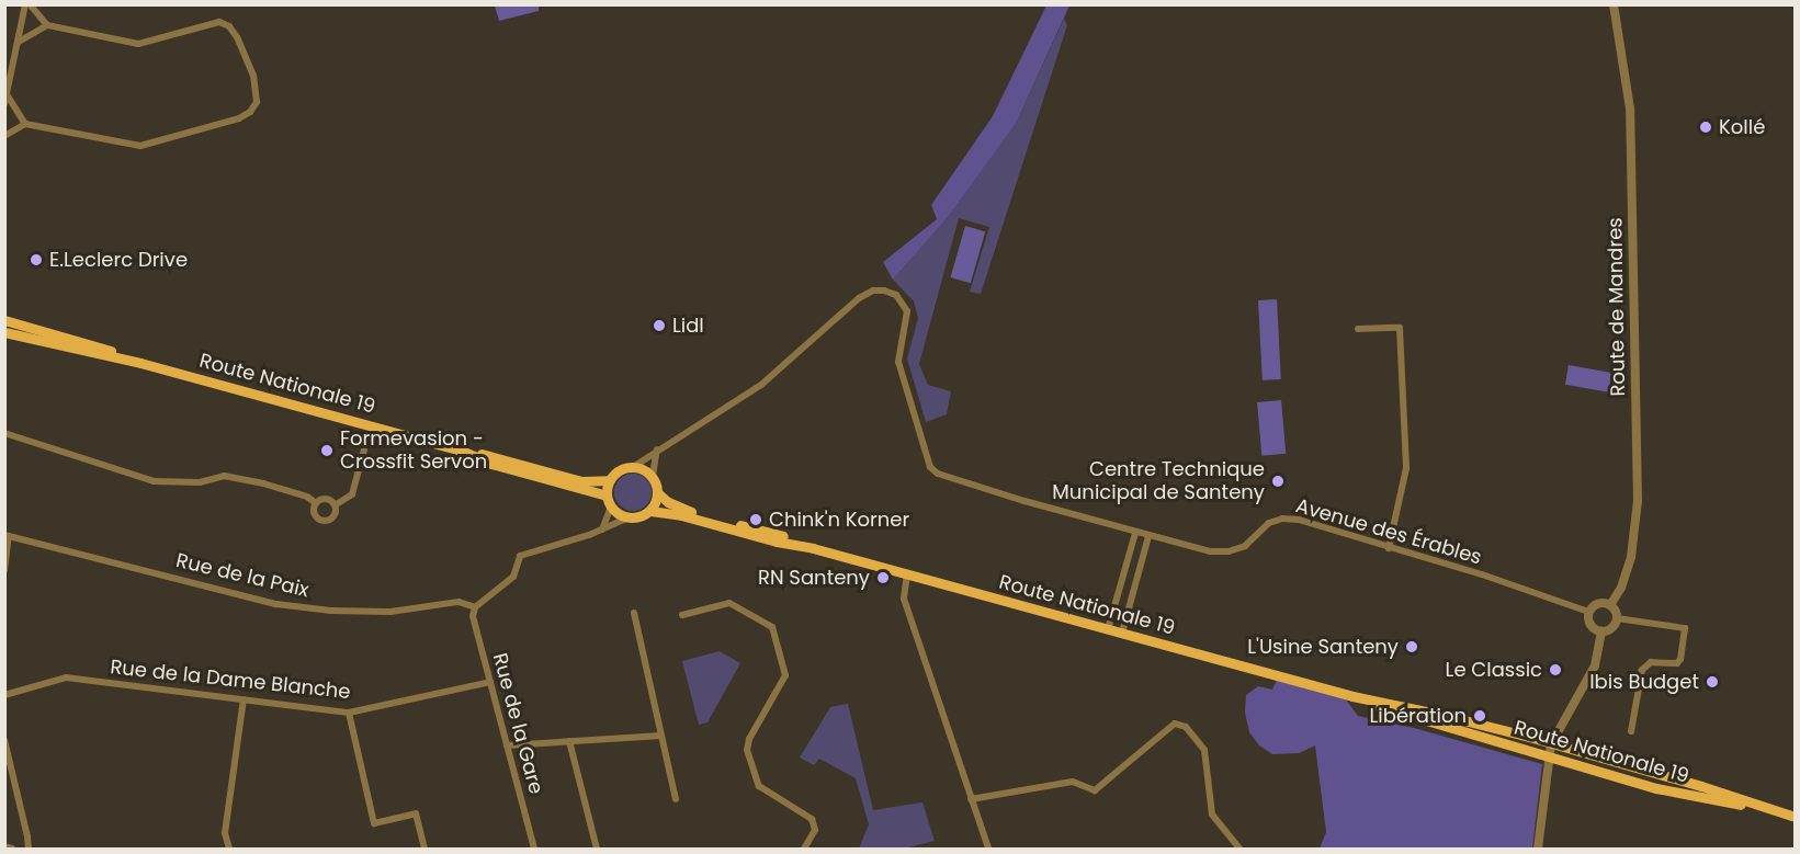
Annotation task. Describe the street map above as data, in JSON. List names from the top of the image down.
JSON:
{
  "streets": {
    "main road": ["Route Nationale 19"],
    "street": [
      "Route de Mandres",
      "Avenue des Érables",
      "Rue de la Paix",
      "Rue de la Dame Blanche",
      "Rue de la Gare"
    ]
  },
  "crossings": [
    ["Route de Mandres", "Avenue des Érables"],
    ["Route Nationale 19", "Avenue des Érables"],
    ["Rue de la Paix", "Rue de la Gare"],
    ["Rue de la Dame Blanche", "Rue de la Gare"]
  ],
  "places": [
    "Kollé",
    "E.Leclerc Drive",
    "Lidl",
    "Formevasion - Crossfit Servon",
    "Centre Technique Municipal de Santeny",
    "Chink'n Korner",
    "RN Santeny",
    "L'Usine Santeny",
    "Le Classic",
    "Ibis Budget",
    "Libération"
  ]
}
